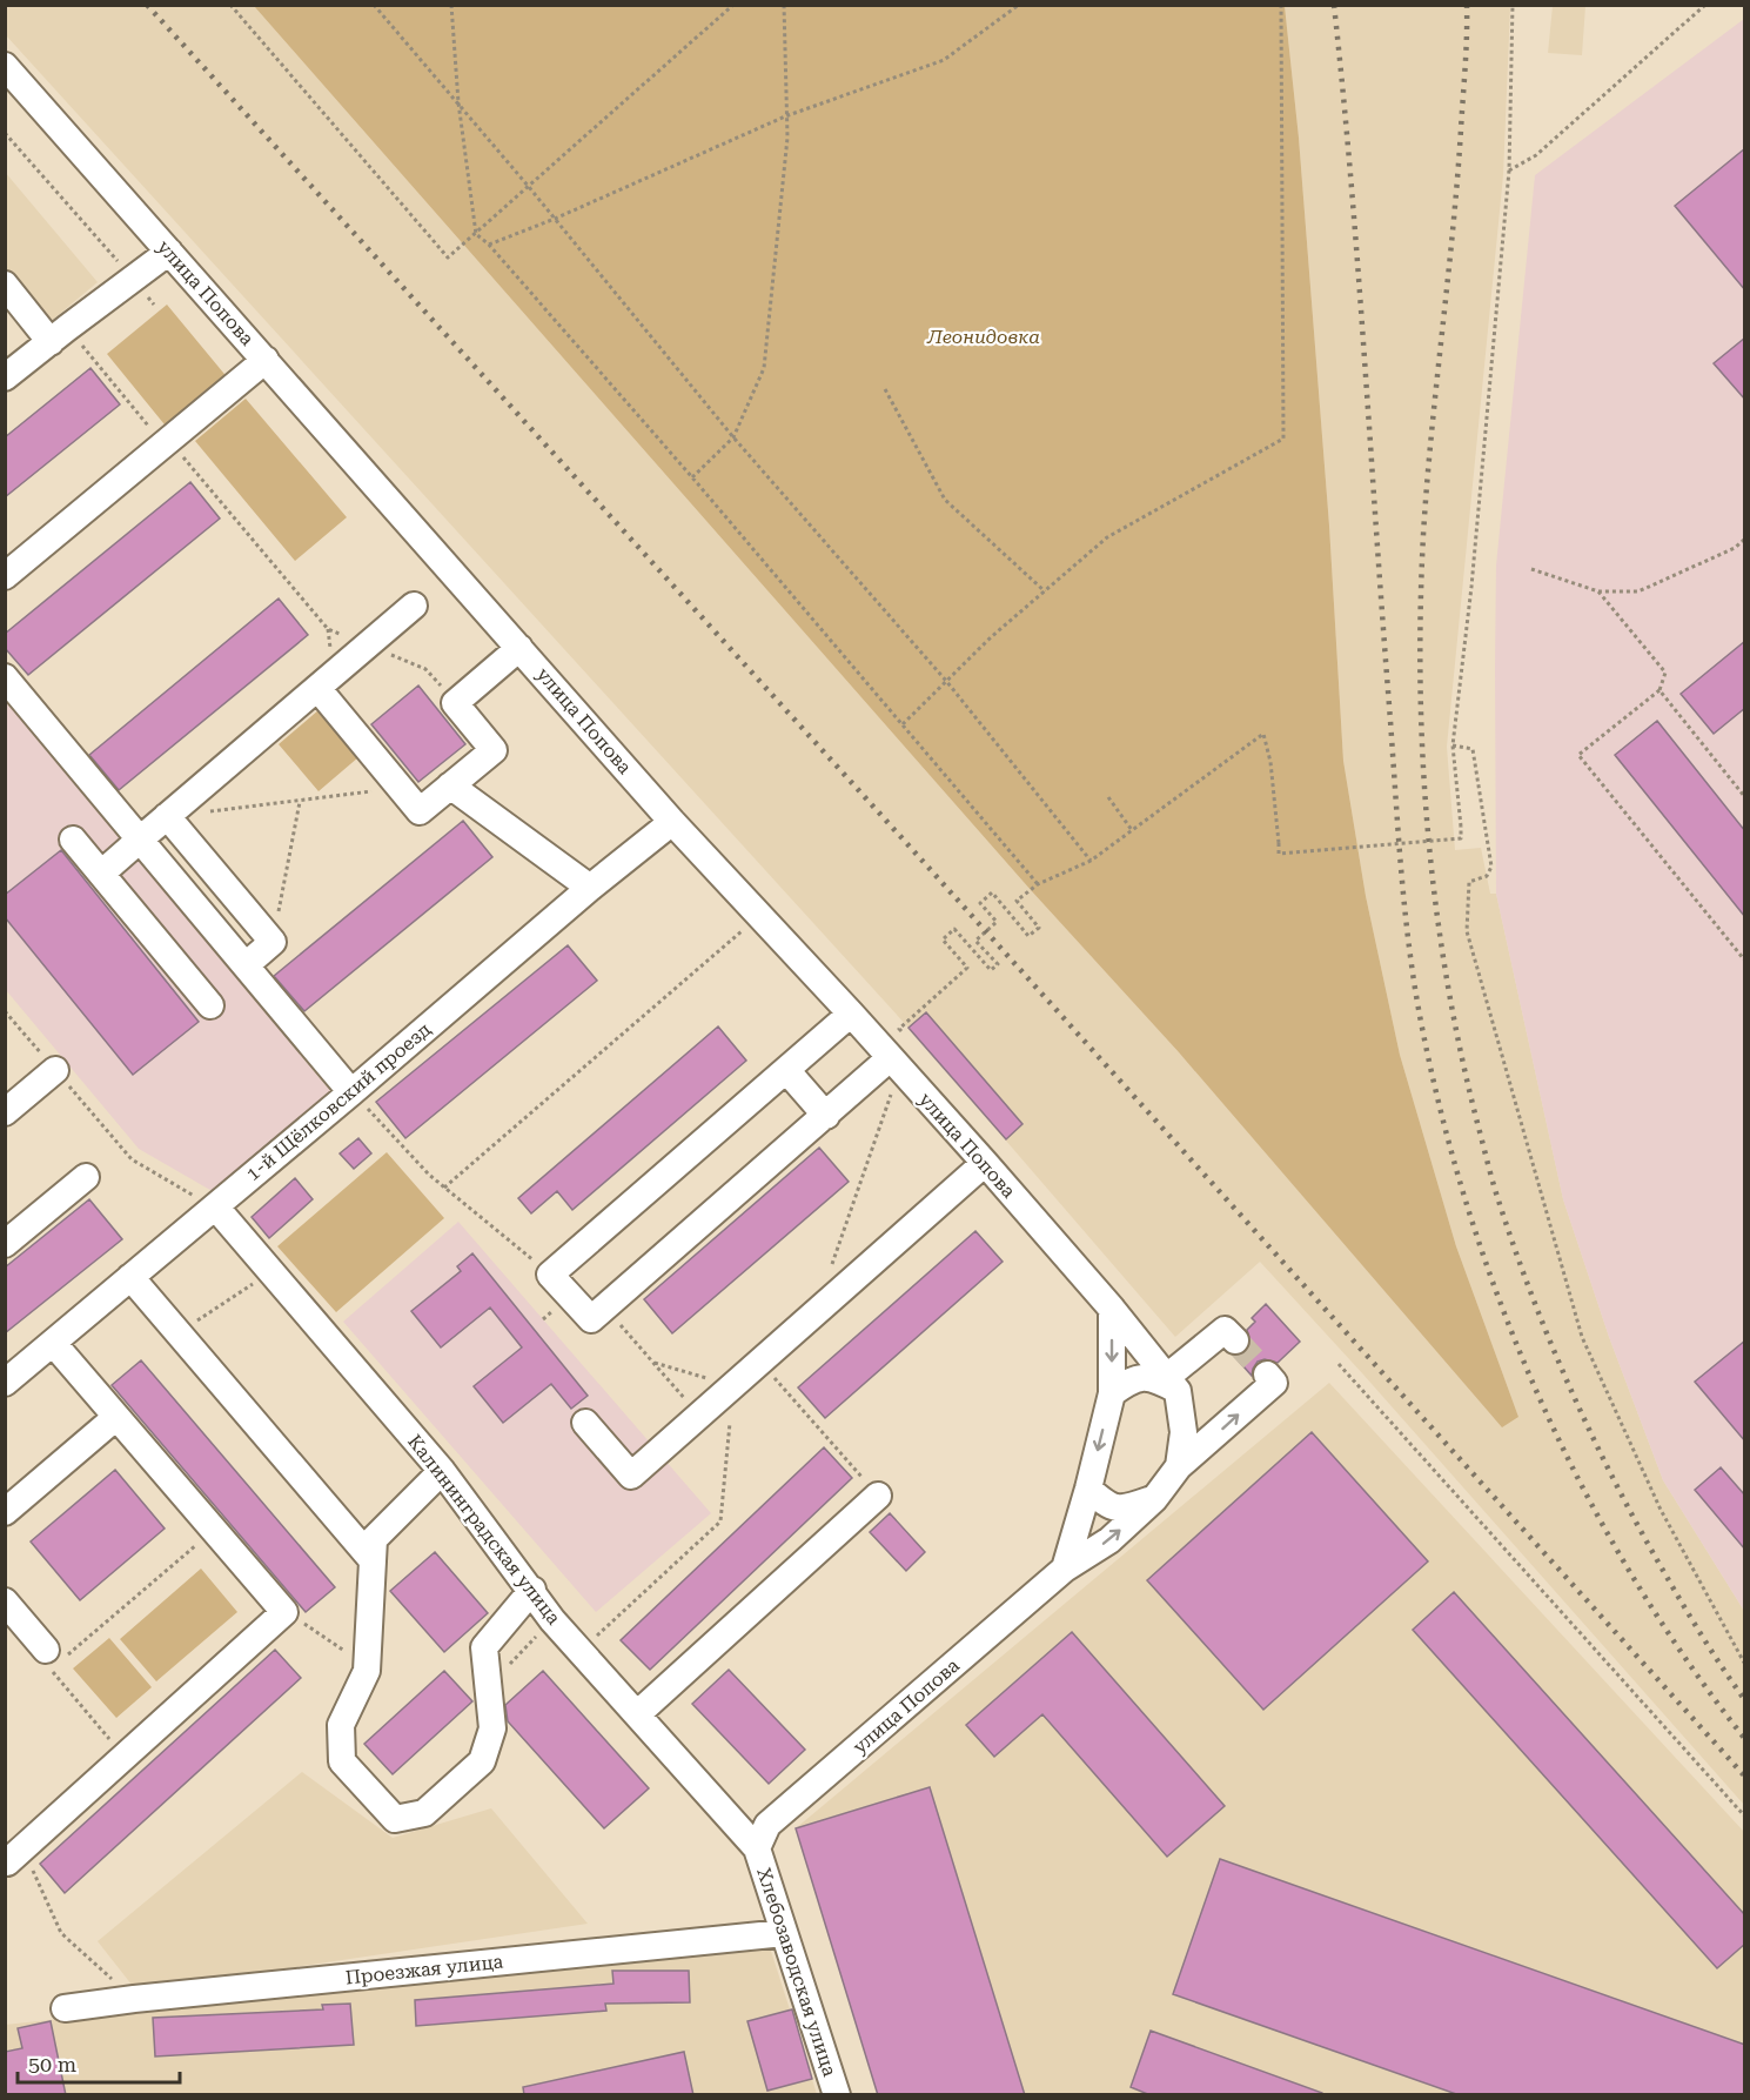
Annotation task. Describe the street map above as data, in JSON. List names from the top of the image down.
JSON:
{
  "streets": {
    "street": [
      "улица Попова",
      "1-й Щёлковский проезд",
      "Калининградская улица",
      "Проезжая улица",
      "Хлебозаводская улица"
    ]
  },
  "crossings": [
    ["улица Попова", "1-й Щёлковский проезд"],
    ["улица Попова", "Калининградская улица"],
    ["улица Попова", "Хлебозаводская улица"],
    ["1-й Щёлковский проезд", "Калининградская улица"],
    ["Калининградская улица", "Хлебозаводская улица"],
    ["Проезжая улица", "Хлебозаводская улица"]
  ],
  "parks": ["Леонидовка"],
  "scale_bar": "50 m"
}
